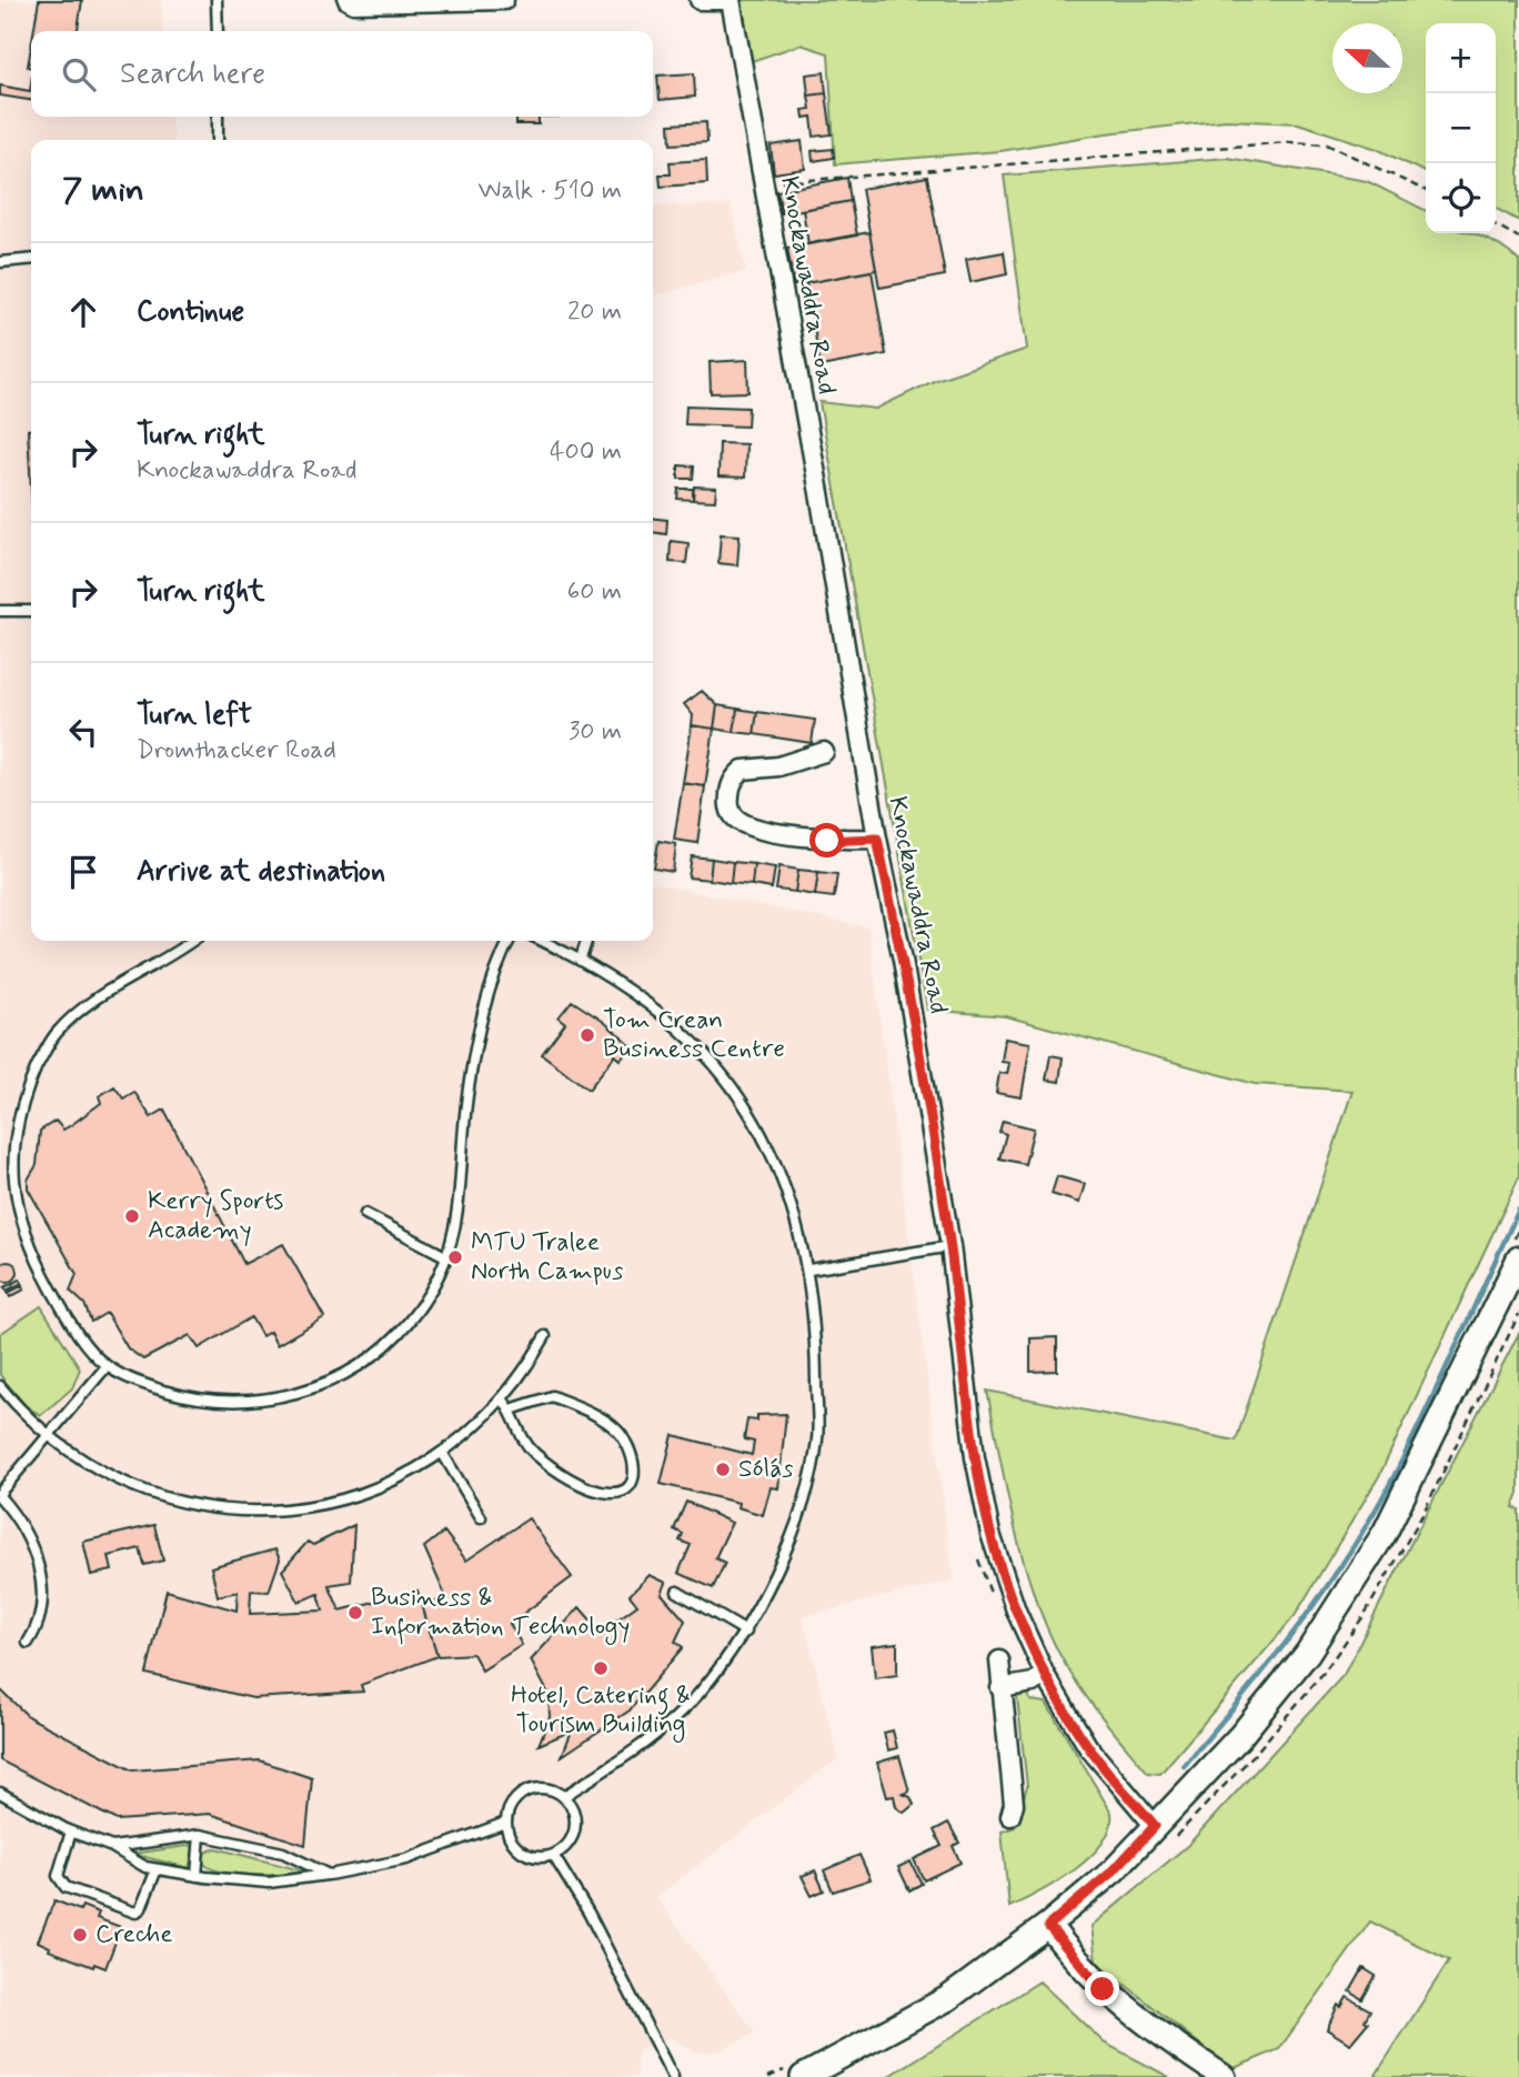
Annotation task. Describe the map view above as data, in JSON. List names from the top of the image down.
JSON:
{
  "streets": {
    "street": ["Knockawaddra Road"]
  },
  "places": [
    "Tom Crean Business Centre",
    "Kerry Sports Academy",
    "MTU Tralee North Campus",
    "Sólás",
    "Business & Information Technology",
    "Hotel, Catering & Tourism Building",
    "Creche"
  ],
  "north": "left",
  "page": {
    "map_buttons": ["+", "−"],
    "search": "Search here",
    "heading": ["7 min", "Walk · 510 m"],
    "list": [
      ["Continue", "20 m"],
      ["Turn right", "Knockawaddra Road", "400 m"],
      ["Turn right", "60 m"],
      ["Turn left", "Dromthacker Road", "30 m"],
      "Arrive at destination"
    ]
  }
}
